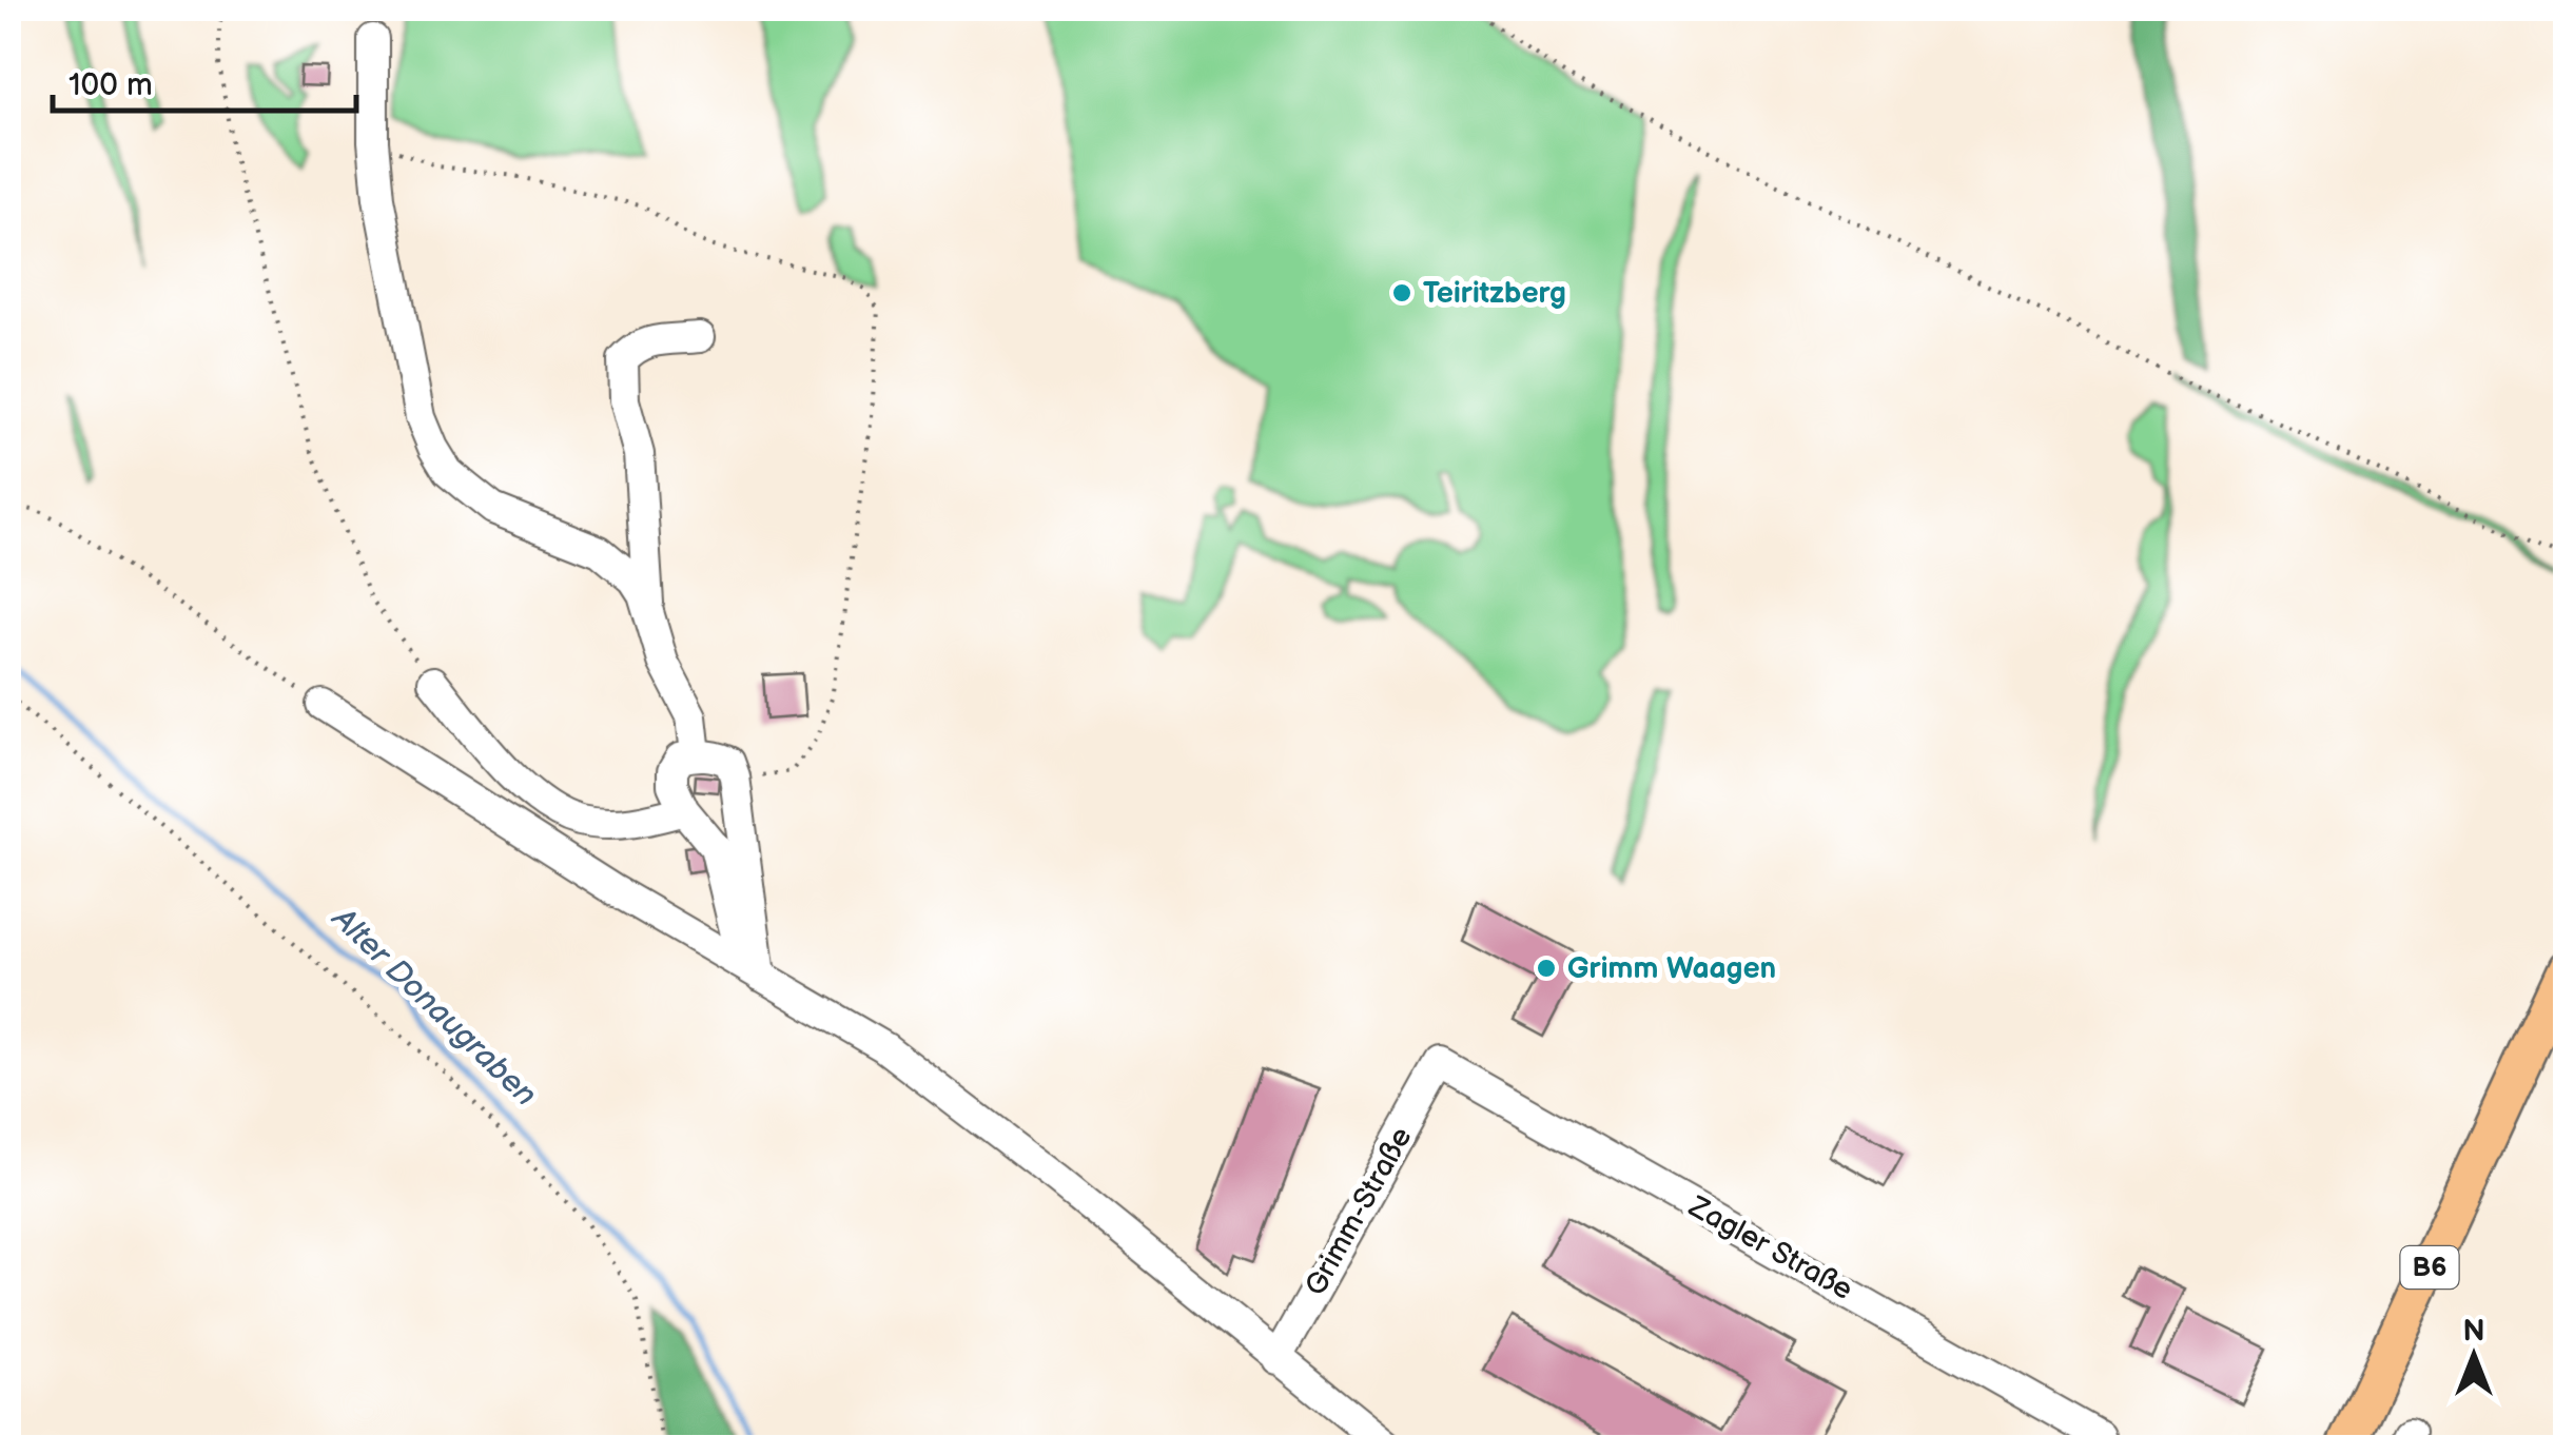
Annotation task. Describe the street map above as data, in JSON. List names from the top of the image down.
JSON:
{
  "streets": {
    "main road": ["B6"],
    "street": ["Grimm-Straße", "Zagler Straße"]
  },
  "crossings": [
    ["Grimm-Straße", "Zagler Straße"]
  ],
  "water": ["Alter Donaugraben"],
  "places": ["Teiritzberg", "Grimm Waagen"],
  "scale_bar": "100 m",
  "north": "top"
}
